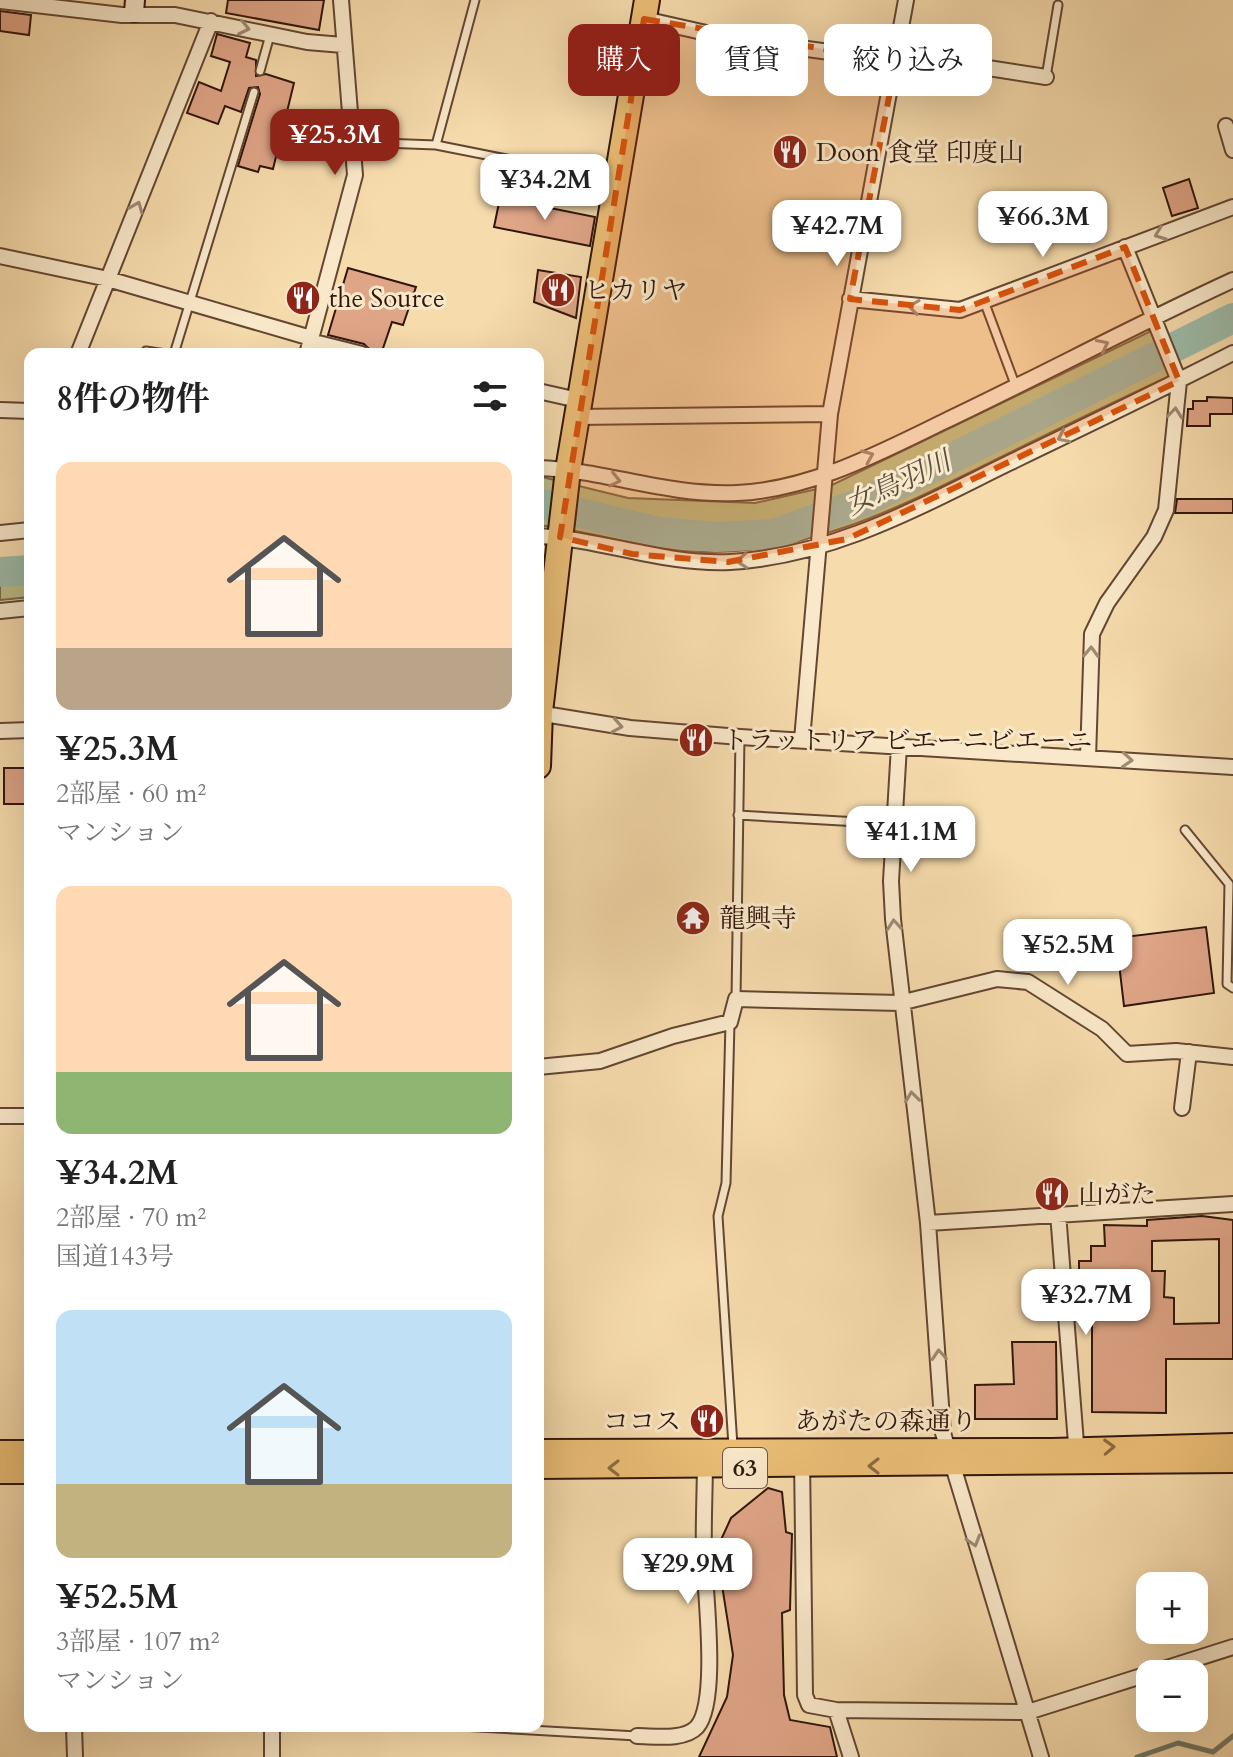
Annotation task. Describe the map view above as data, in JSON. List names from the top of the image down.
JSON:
{
  "streets": {
    "main road": ["あがたの森通り", "63"]
  },
  "water": ["女鳥羽川"],
  "places": {
    "restaurant": [
      "Doon 食堂 印度山",
      "ヒカリヤ",
      "the Source",
      "トラットリア ビエーニビエーニ",
      "山がた",
      "ココス"
    ],
    "temple": ["龍興寺"]
  },
  "page": {
    "chip": ["購入", "賃貸", "絞り込み"],
    "price": [
      "¥25.3M",
      "¥34.2M",
      "¥66.3M",
      "¥42.7M",
      "¥41.1M",
      "¥52.5M",
      "¥32.7M",
      "¥29.9M"
    ],
    "heading": "8件の物件",
    "list": [
      {
        "name": "¥25.3M",
        "note": "2部屋 · 60 m² · マンション"
      },
      {
        "name": "¥34.2M",
        "note": "2部屋 · 70 m² · 国道143号"
      },
      {
        "name": "¥52.5M",
        "note": "3部屋 · 107 m² · マンション"
      }
    ],
    "map_buttons": ["+", "−"]
  }
}
